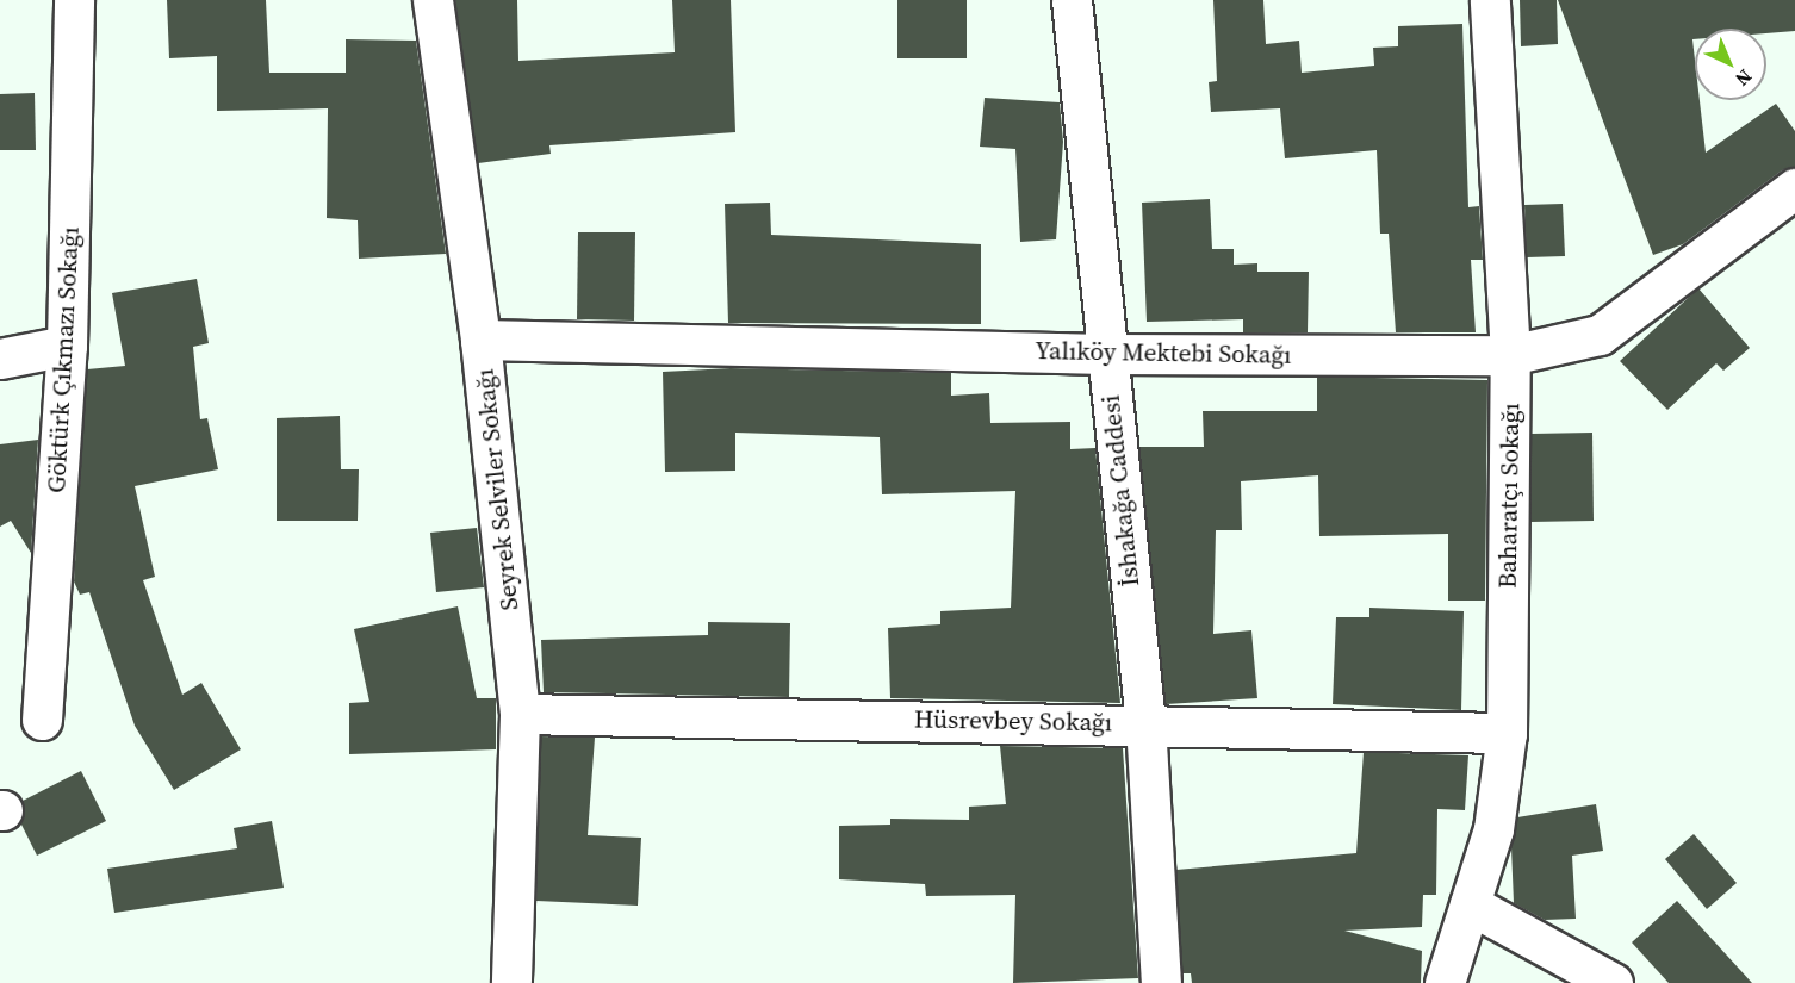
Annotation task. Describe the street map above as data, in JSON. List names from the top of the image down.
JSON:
{
  "streets": {
    "street": [
      "Yalıköy Mektebi Sokağı",
      "Göktürk Çıkmazı Sokağı",
      "Seyrek Selviler Sokağı",
      "İshakağa Caddesi",
      "Baharatçı Sokağı",
      "Hüsrevbey Sokağı"
    ]
  },
  "crossings": [
    ["Yalıköy Mektebi Sokağı", "Seyrek Selviler Sokağı"],
    ["Yalıköy Mektebi Sokağı", "İshakağa Caddesi"],
    ["Yalıköy Mektebi Sokağı", "Baharatçı Sokağı"],
    ["Seyrek Selviler Sokağı", "Hüsrevbey Sokağı"],
    ["İshakağa Caddesi", "Hüsrevbey Sokağı"],
    ["Baharatçı Sokağı", "Hüsrevbey Sokağı"]
  ],
  "north": "bottom right"
}
